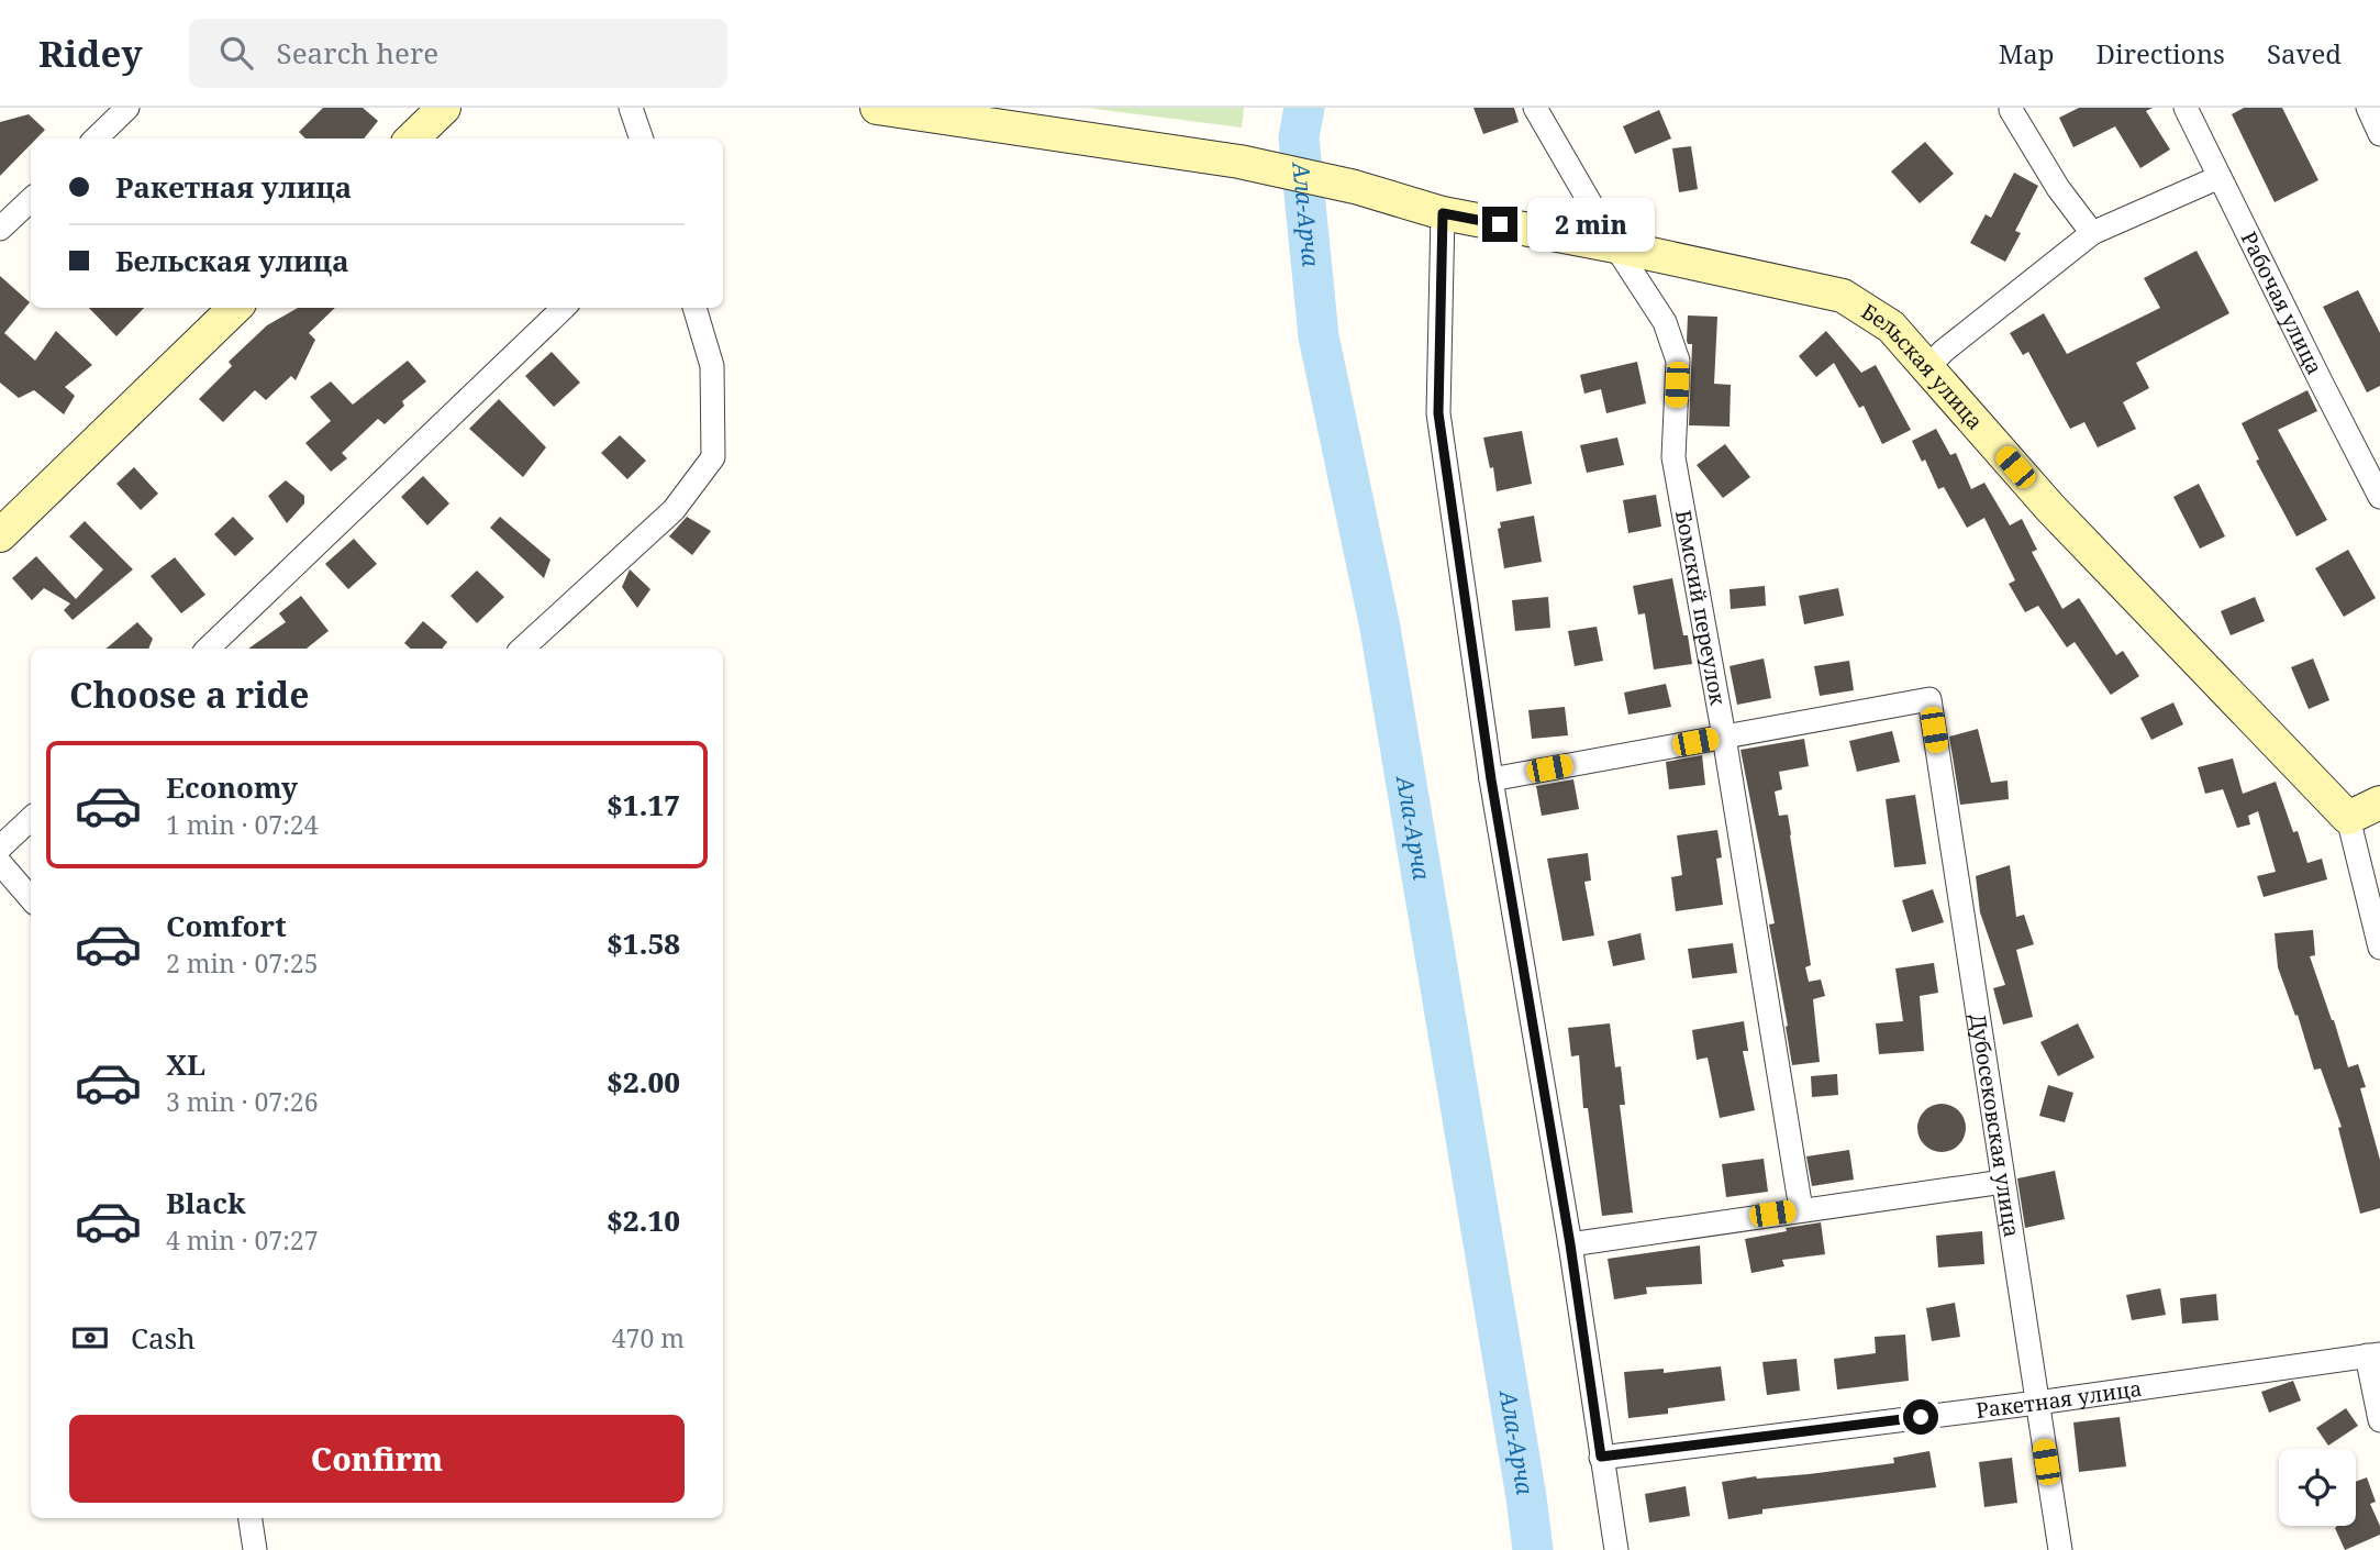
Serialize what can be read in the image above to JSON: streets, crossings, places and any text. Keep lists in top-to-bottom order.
{
  "streets": {
    "street": [
      "Рабочая улица",
      "Бельская улица",
      "Бомский переулок",
      "Дубосековская улица",
      "Ракетная улица"
    ]
  },
  "crossings": [
    ["Бельская улица", "Бомский переулок"],
    ["Бомский переулок", "Дубосековская улица"],
    ["Дубосековская улица", "Ракетная улица"]
  ],
  "water": ["Ала-Арча"],
  "page": {
    "header": "Ridey",
    "search": "Search here",
    "nav": ["Map", "Directions", "Saved"],
    "banner": ["Ракетная улица", "Бельская улица"],
    "bubble": "2 min",
    "heading": "Choose a ride",
    "list": [
      {
        "name": "Economy",
        "note": "1 min · 07:24",
        "value": "$1.17"
      },
      {
        "name": "Comfort",
        "note": "2 min · 07:25",
        "value": "$1.58"
      },
      {
        "name": "XL",
        "note": "3 min · 07:26",
        "value": "$2.00"
      },
      {
        "name": "Black",
        "note": "4 min · 07:27",
        "value": "$2.10"
      }
    ],
    "pay": ["Cash", "470 m"],
    "buttons": "Confirm"
  }
}
